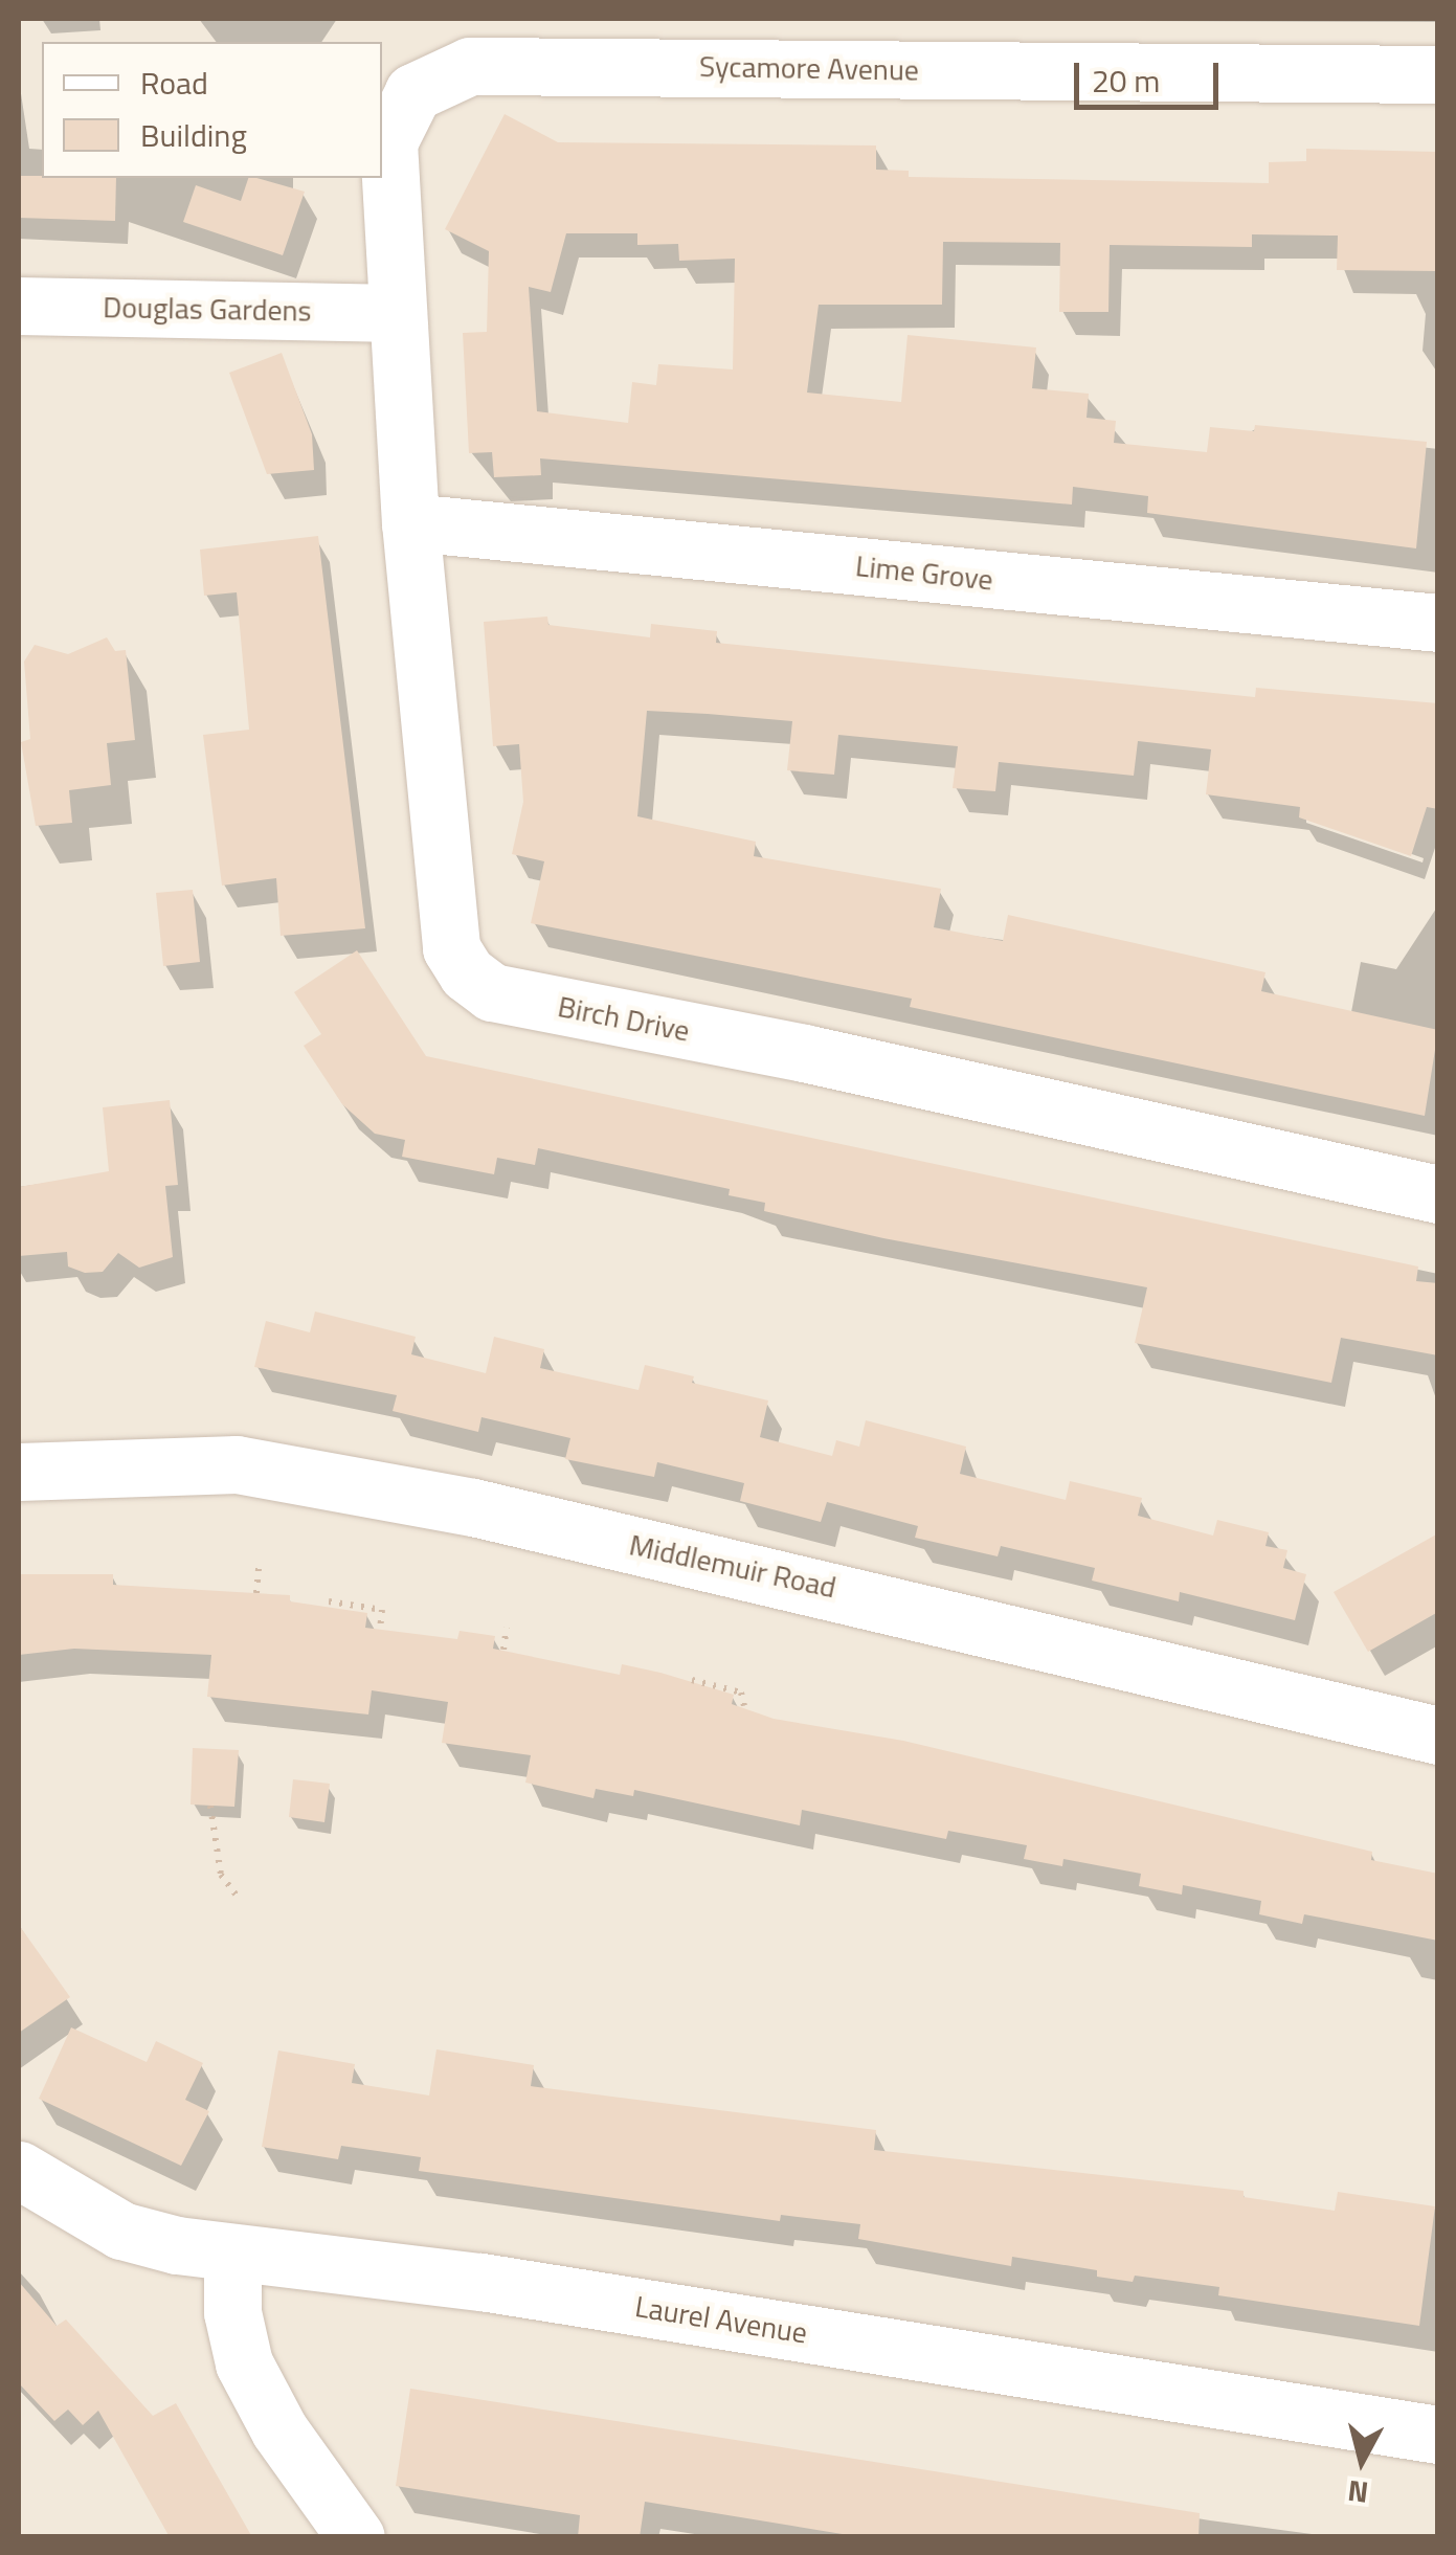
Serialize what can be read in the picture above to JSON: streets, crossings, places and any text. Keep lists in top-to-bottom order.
{
  "streets": {
    "street": [
      "Sycamore Avenue",
      "Douglas Gardens",
      "Lime Grove",
      "Birch Drive",
      "Middlemuir Road",
      "Laurel Avenue"
    ]
  },
  "crossings": [
    ["Sycamore Avenue", "Douglas Gardens"],
    ["Sycamore Avenue", "Birch Drive"],
    ["Douglas Gardens", "Birch Drive"],
    ["Lime Grove", "Birch Drive"]
  ],
  "legend": ["Road", "Building"],
  "scale_bar": "20 m",
  "north": "bottom"
}
